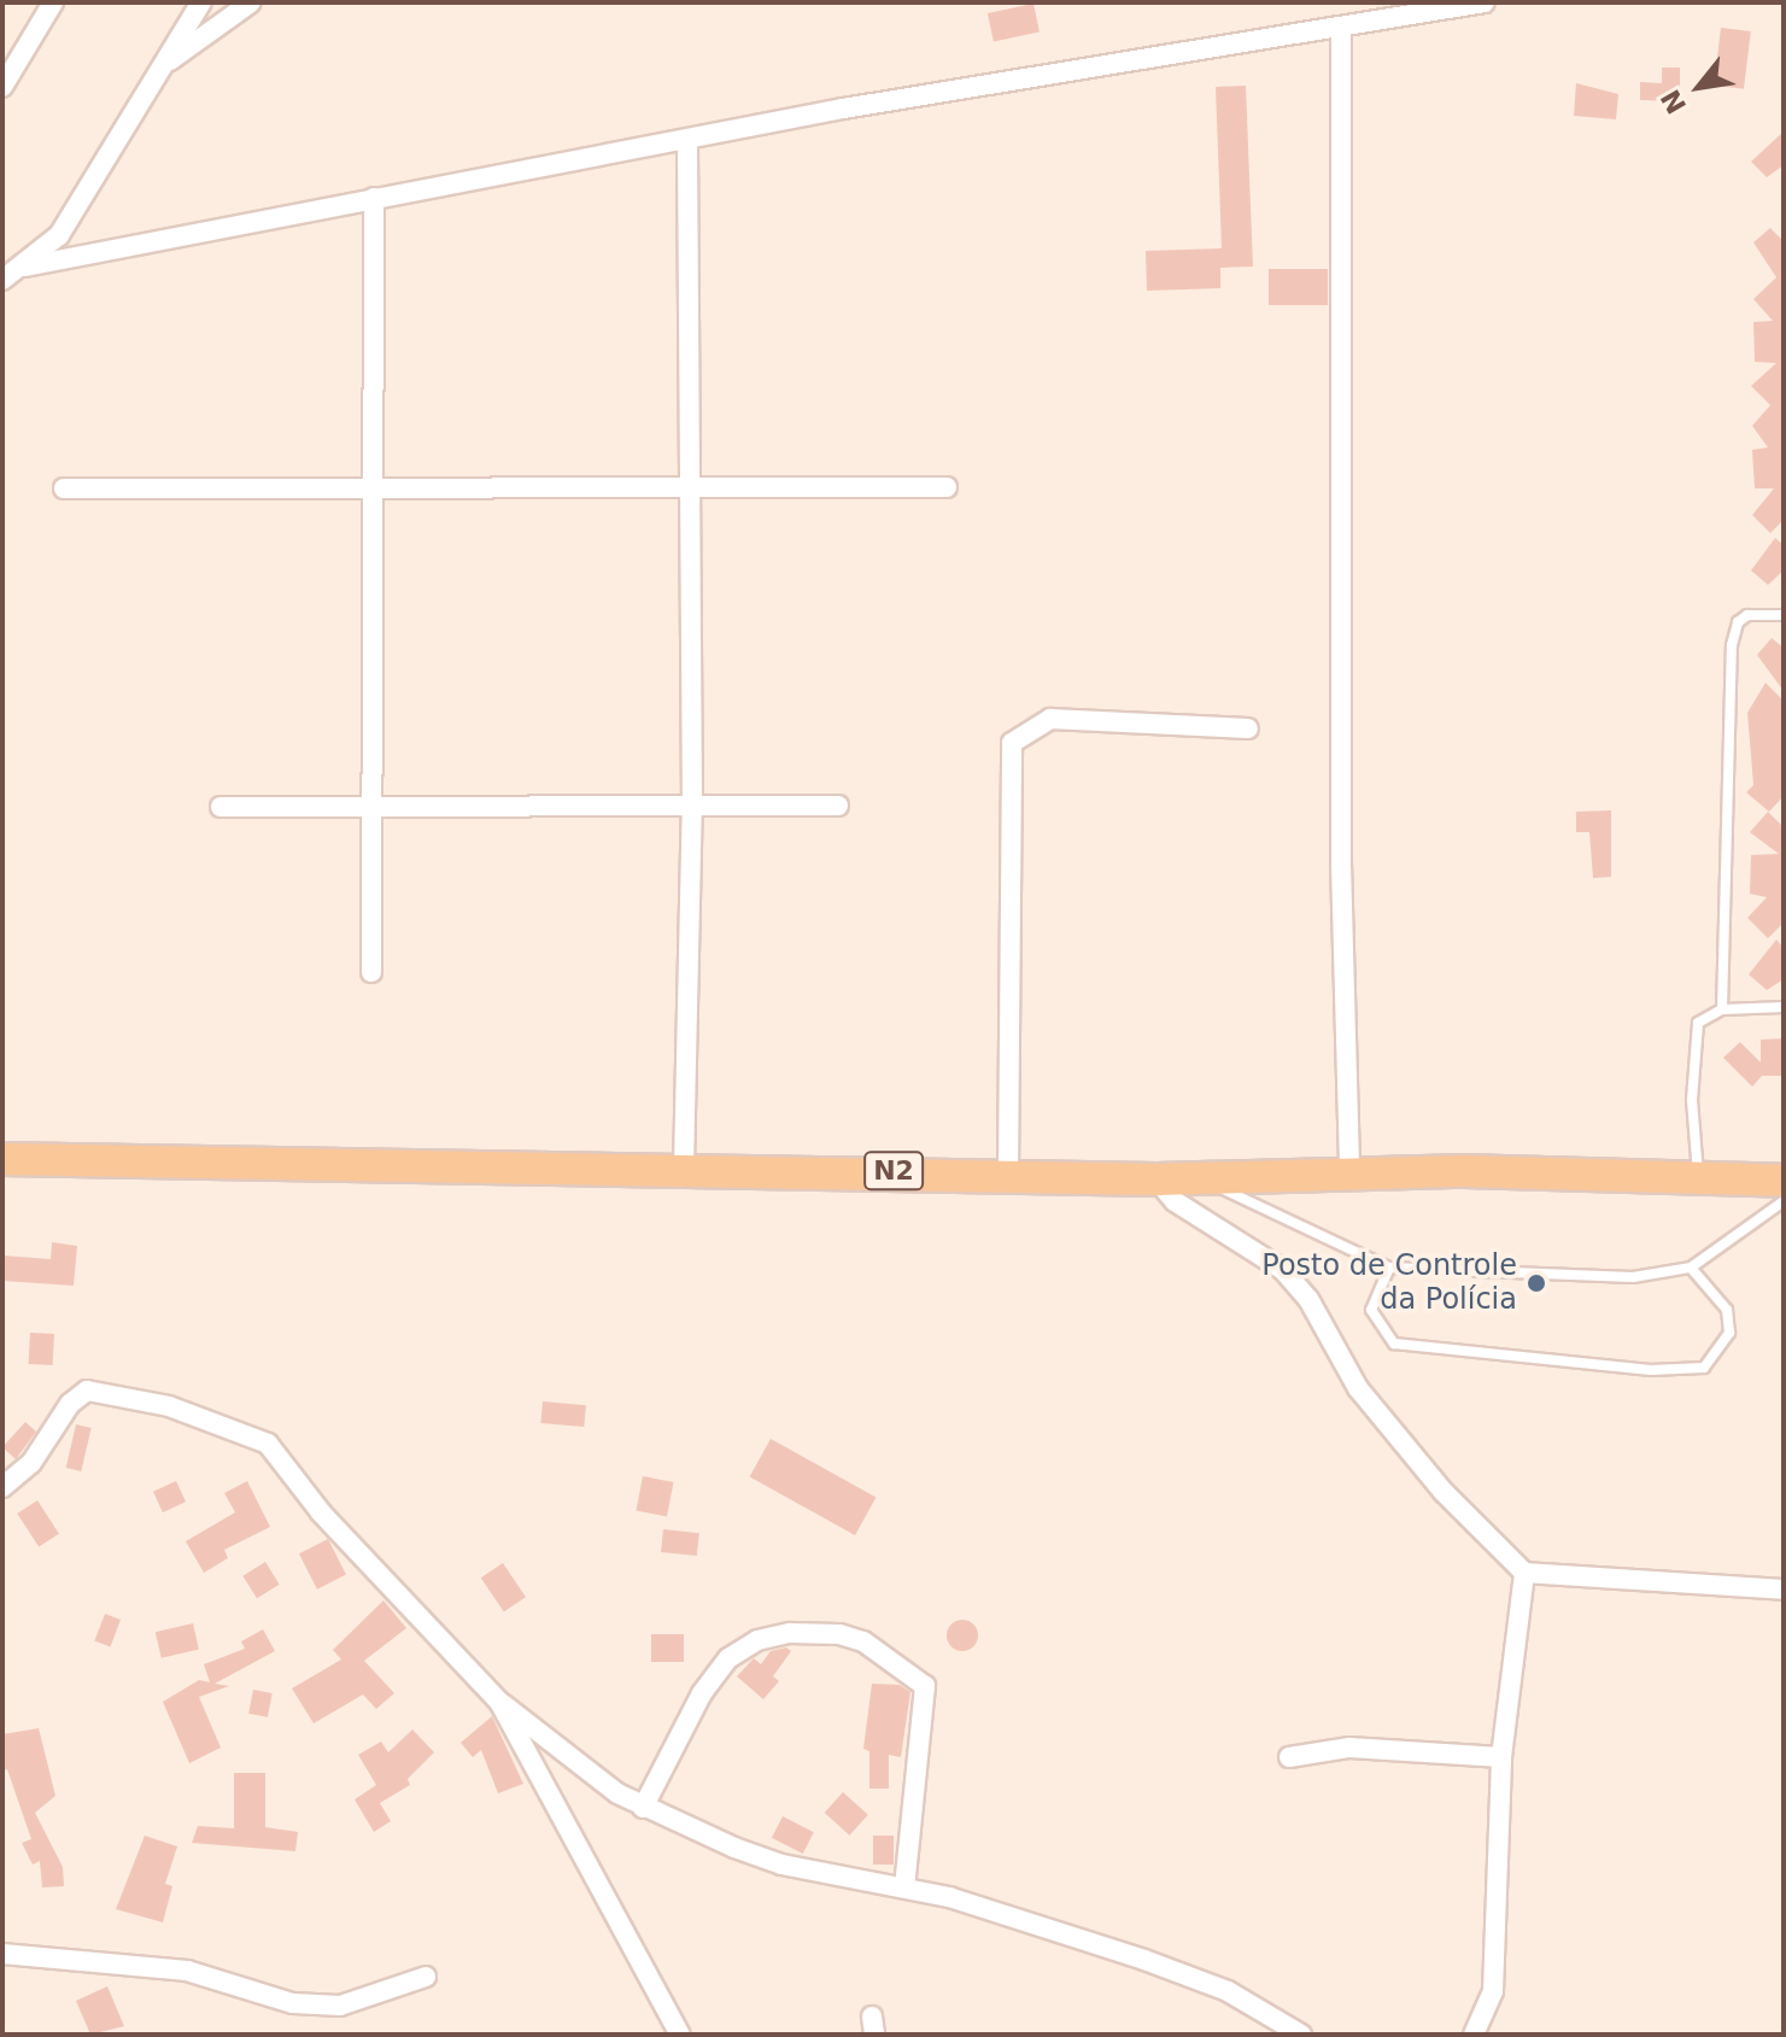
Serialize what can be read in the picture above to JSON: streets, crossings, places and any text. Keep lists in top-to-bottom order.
{
  "streets": {
    "main road": ["N2"]
  },
  "places": ["Posto de Controle da Polícia"],
  "north": "bottom left"
}
